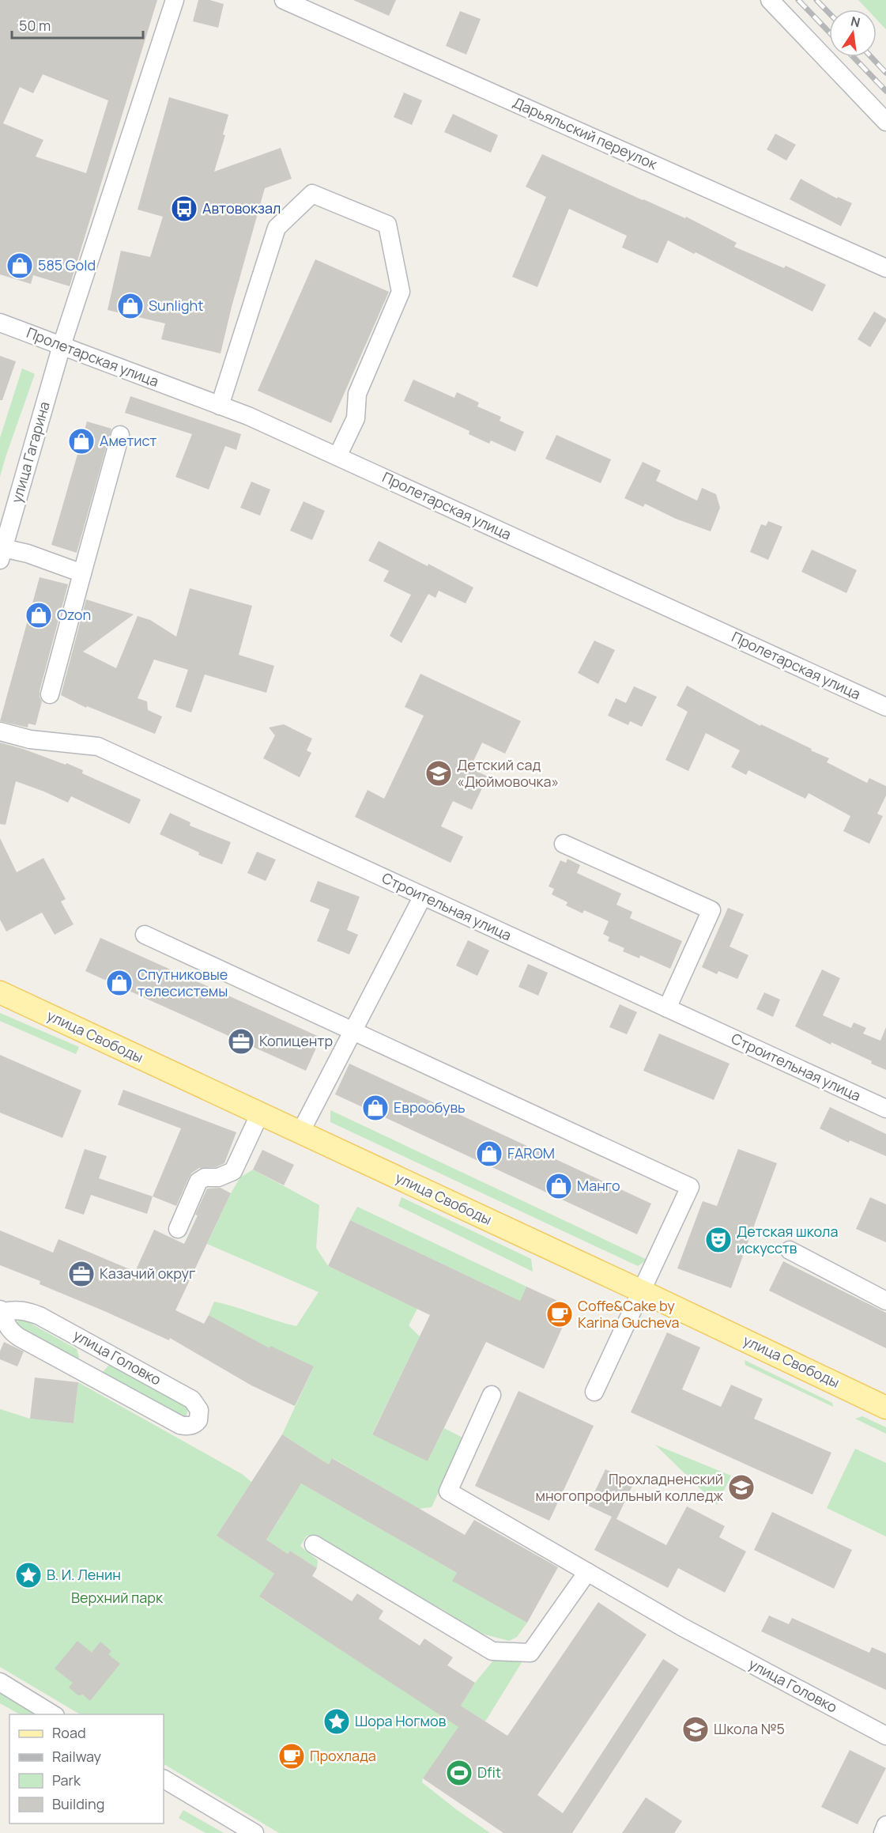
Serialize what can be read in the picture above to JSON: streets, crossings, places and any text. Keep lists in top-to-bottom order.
{
  "streets": {
    "main road": ["улица Свободы"],
    "street": [
      "Дарьяльский переулок",
      "Пролетарская улица",
      "улица Гагарина",
      "Строительная улица",
      "улица Головко"
    ]
  },
  "crossings": [
    ["Пролетарская улица", "улица Гагарина"]
  ],
  "parks": ["Верхний парк"],
  "places": {
    "bus stop": ["Автовокзал"],
    "shop": [
      "585 Gold",
      "Sunlight",
      "Аметист",
      "Ozon",
      "Спутниковые телесистемы",
      "Еврообувь",
      "FAROM",
      "Манго"
    ],
    "school or university": ["Детский сад «Дюймовочка»", "Прохладненский многопрофильный колледж", "Школа №5"],
    "office": ["Копицентр", "Казачий округ"],
    "theatre": ["Детская школа искусств"],
    "cafe": ["Coffe&Cake by Karina Gucheva", "Прохлада"],
    "place": ["В. И. Ленин", "Шора Ногмов"],
    "sports": ["Dfit"]
  },
  "legend": [
    "Road",
    "Railway",
    "Park",
    "Building"
  ],
  "scale_bar": "50 m",
  "north": "top"
}
